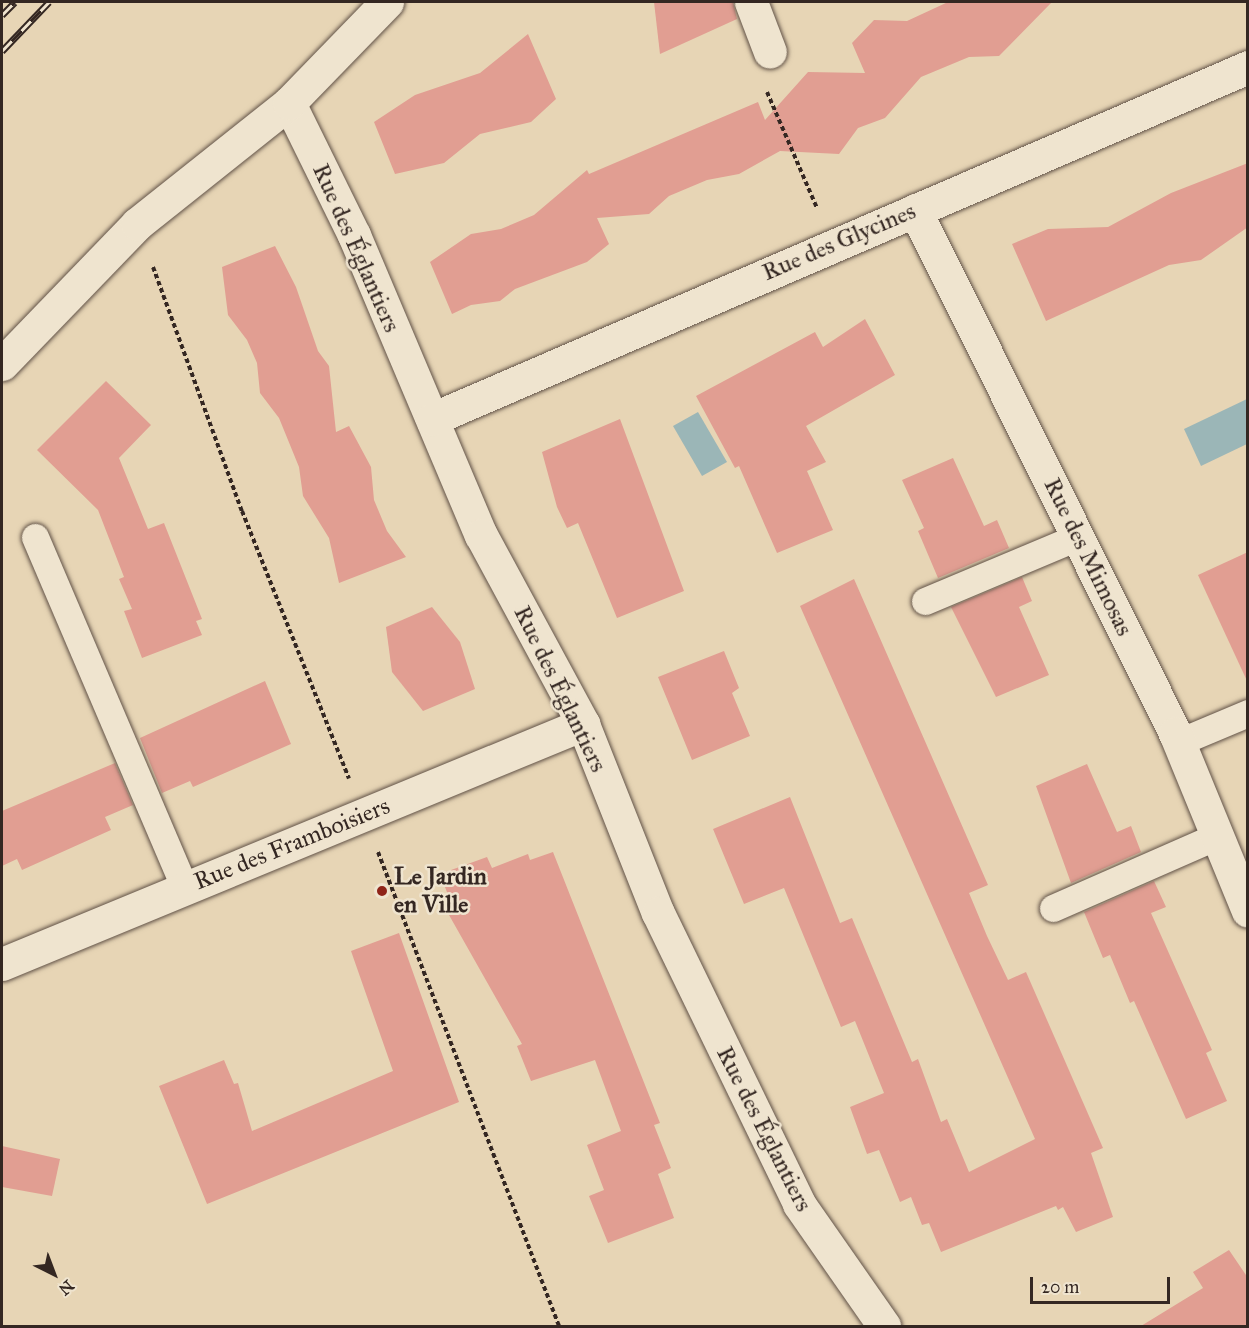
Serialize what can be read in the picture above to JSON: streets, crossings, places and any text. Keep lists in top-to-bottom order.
{
  "streets": {
    "street": [
      "Rue des Glycines",
      "Rue des Églantiers",
      "Rue des Mimosas",
      "Rue des Framboisiers"
    ]
  },
  "crossings": [
    ["Rue des Glycines", "Rue des Églantiers"],
    ["Rue des Glycines", "Rue des Mimosas"],
    ["Rue des Églantiers", "Rue des Framboisiers"]
  ],
  "places": ["Le Jardin en Ville"],
  "scale_bar": "20 m",
  "north": "bottom right"
}
